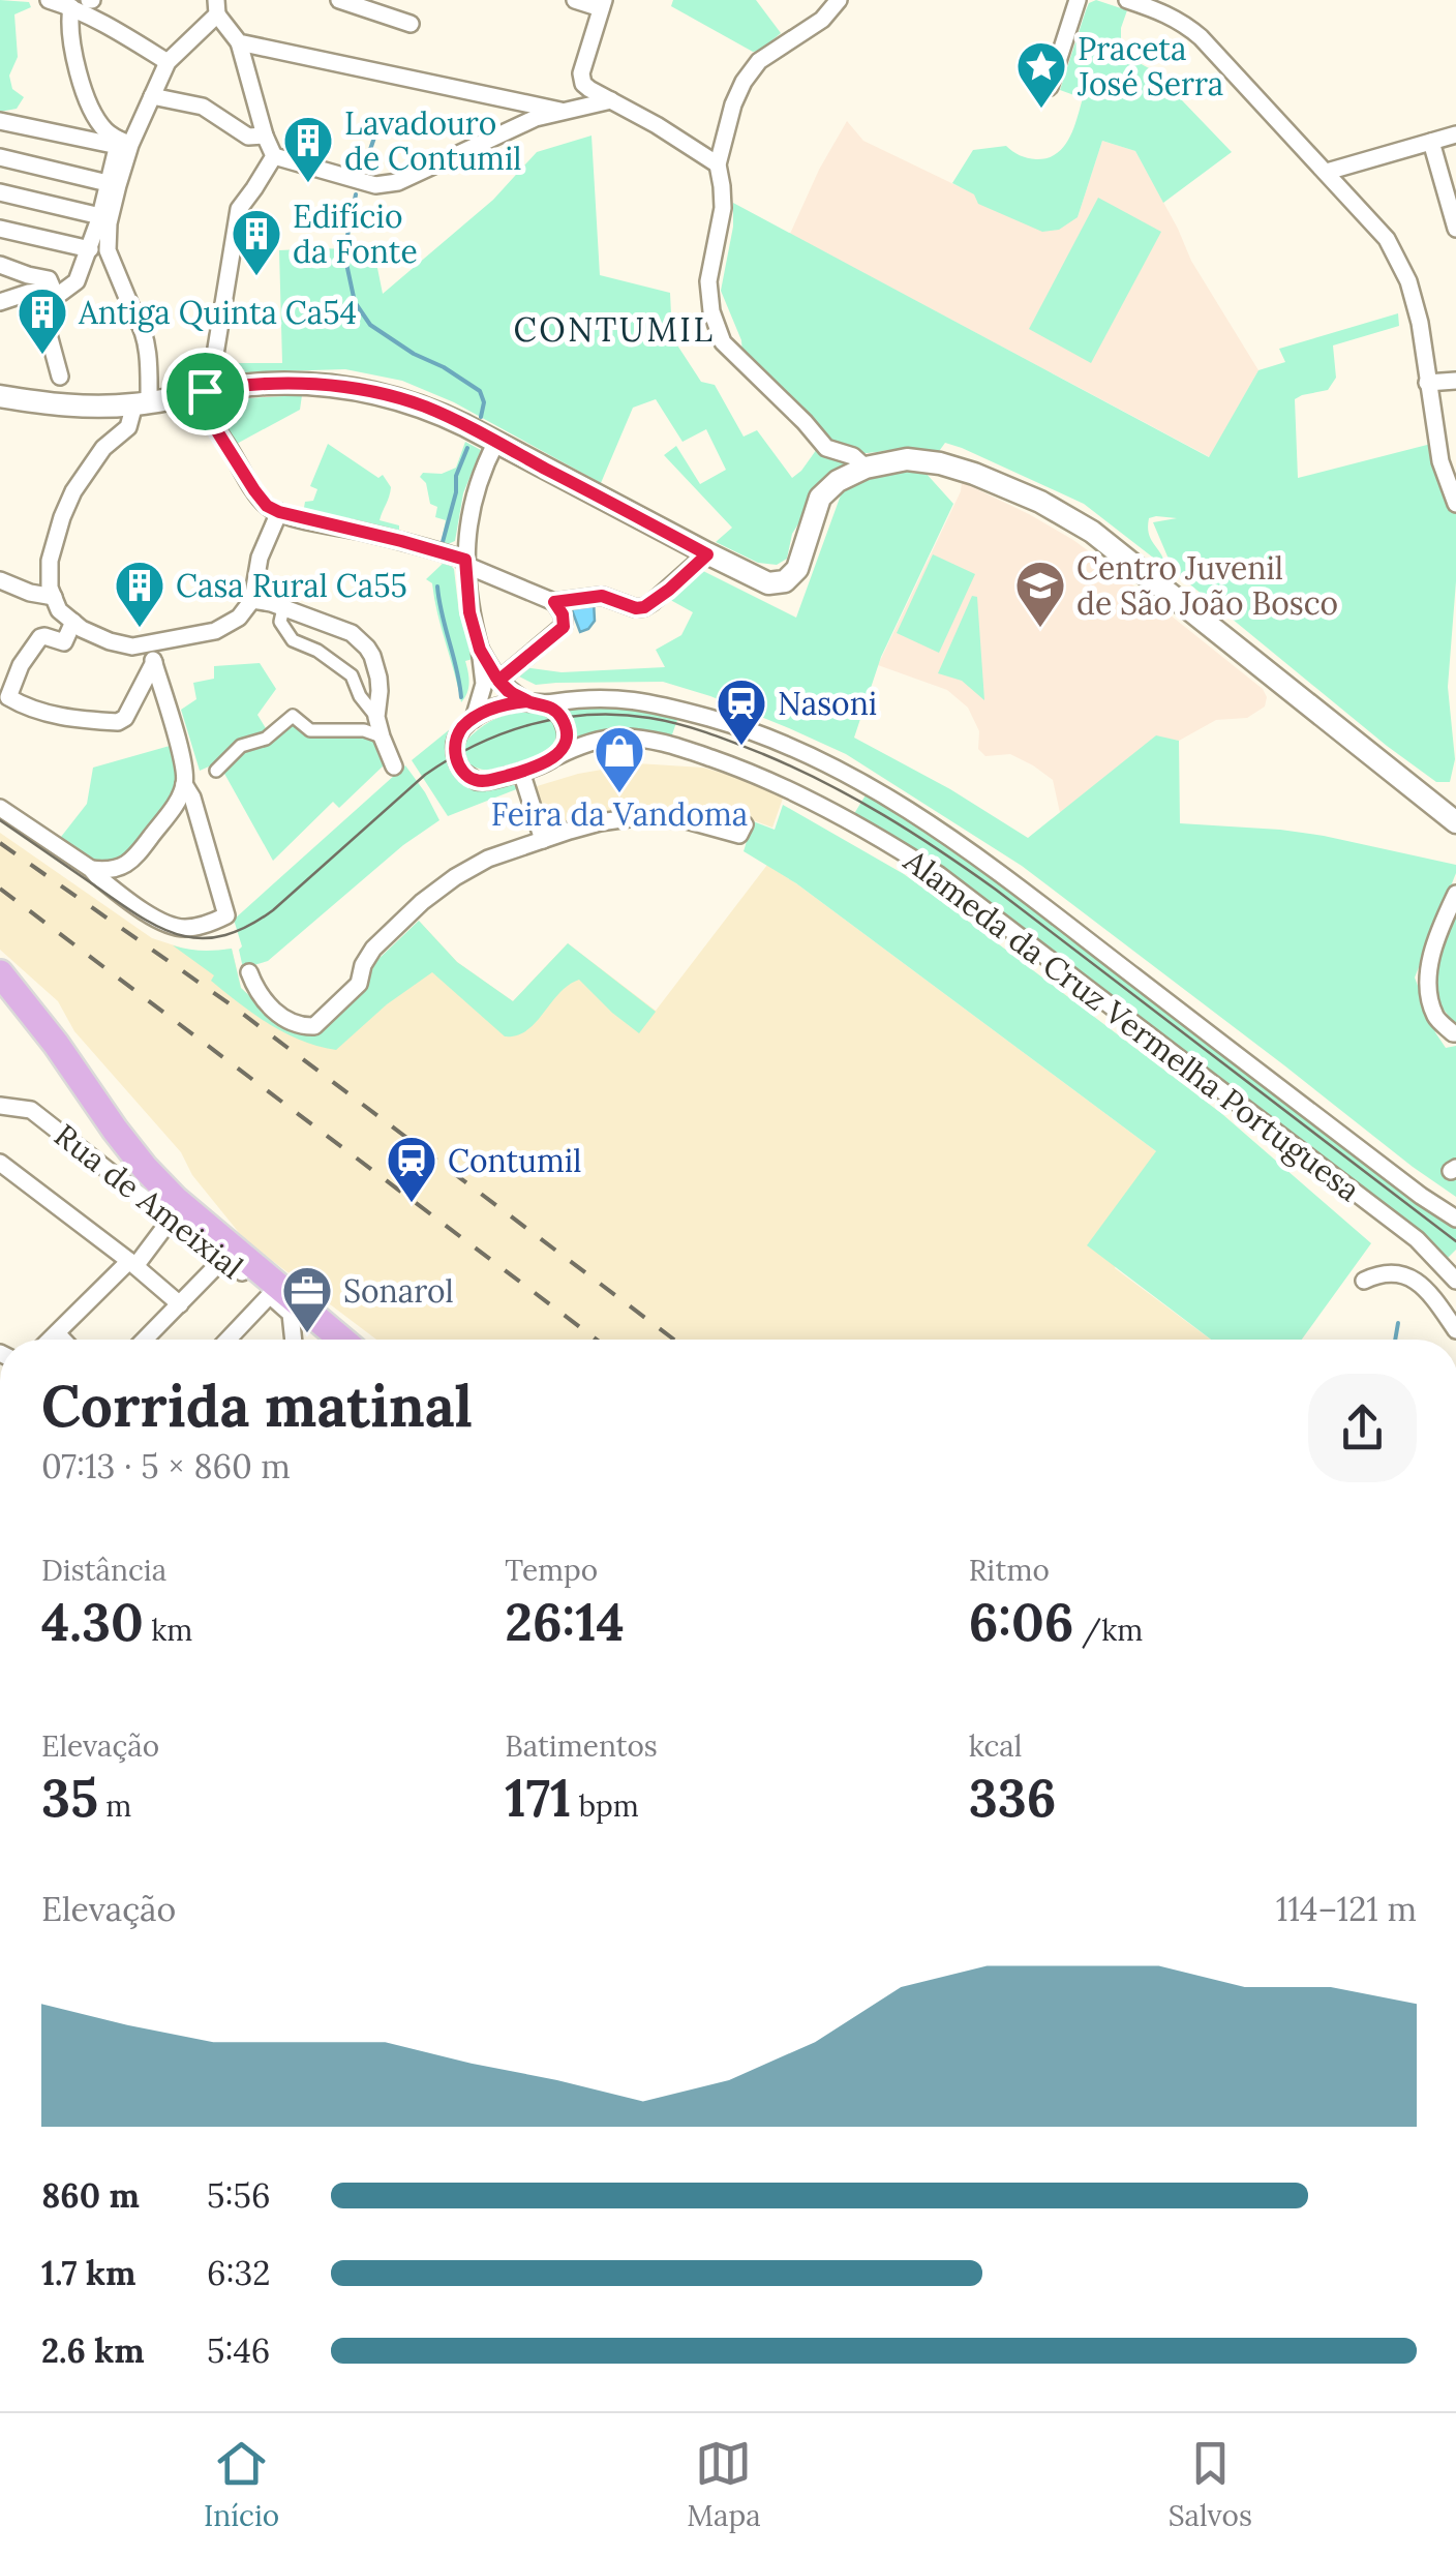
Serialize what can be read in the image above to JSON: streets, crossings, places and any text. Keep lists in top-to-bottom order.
{
  "streets": {
    "street": ["Alameda da Cruz Vermelha Portuguesa", "Rua de Ameixial"]
  },
  "districts": ["CONTUMIL"],
  "places": {
    "place": ["Praceta José Serra"],
    "building": [
      "Lavadouro de Contumil",
      "Edifício da Fonte",
      "Antiga Quinta Ca54",
      "Casa Rural Ca55"
    ],
    "school or university": ["Centro Juvenil de São João Bosco"],
    "station": ["Nasoni", "Contumil"],
    "shop": ["Feira da Vandoma"],
    "office": ["Sonarol"]
  },
  "page": {
    "heading": ["Corrida matinal", "07:13 · 5 × 860 m"],
    "stats": [
      ["Distância", "4.30 km"],
      ["Tempo", "26:14"],
      ["Ritmo", "6:06 /km"],
      ["Elevação", "35 m"],
      ["Batimentos", "171 bpm"],
      ["kcal", "336"]
    ],
    "chart": ["Elevação", "114–121 m"],
    "list": [
      {
        "name": "860 m",
        "note": "5:56"
      },
      {
        "name": "1.7 km",
        "note": "6:32"
      },
      {
        "name": "2.6 km",
        "note": "5:46"
      }
    ],
    "tabs": ["Início", "Mapa", "Salvos"]
  }
}
